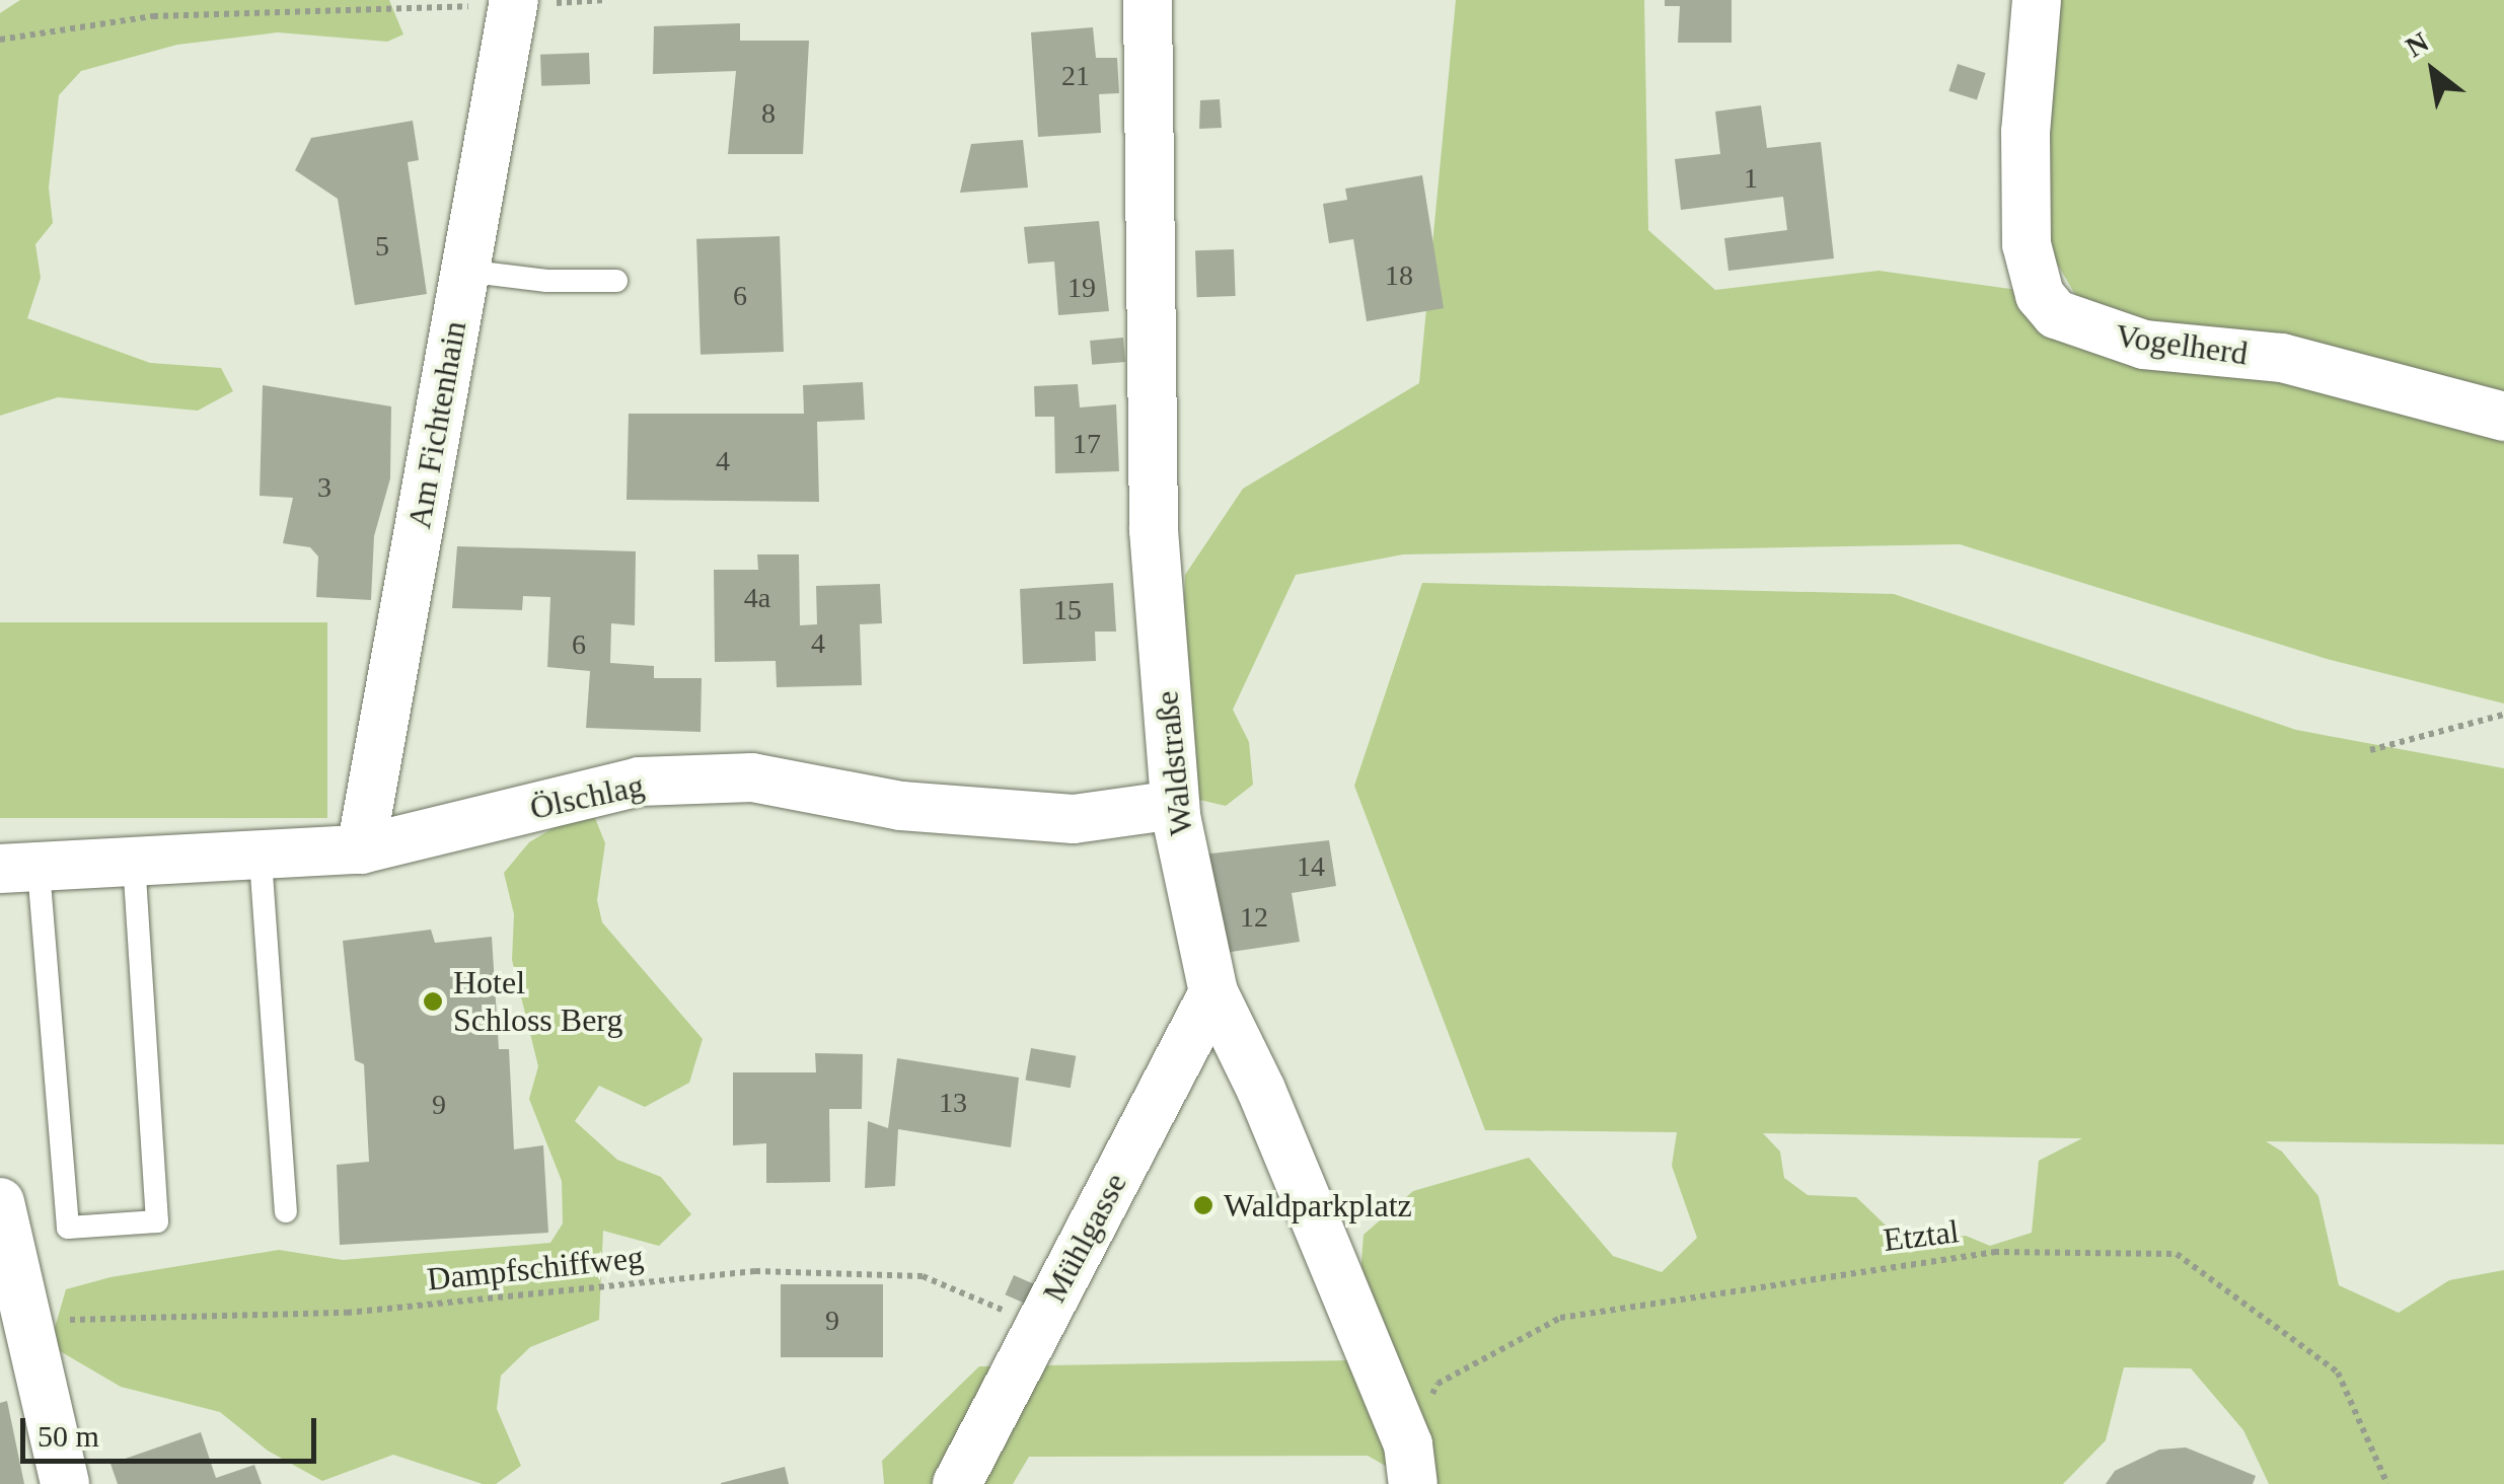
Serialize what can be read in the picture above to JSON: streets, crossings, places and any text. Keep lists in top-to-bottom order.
{
  "streets": {
    "street": [
      "Vogelherd",
      "Am Fichtenhain",
      "Waldstraße",
      "Ölschlag",
      "Mühlgasse"
    ],
    "path": ["Etztal", "Dampfschiffweg"]
  },
  "crossings": [
    ["Am Fichtenhain", "Ölschlag"],
    ["Waldstraße", "Ölschlag"],
    ["Waldstraße", "Etztal"],
    ["Waldstraße", "Mühlgasse"],
    ["Mühlgasse", "Dampfschiffweg"]
  ],
  "places": ["Hotel Schloss Berg", "Waldparkplatz"],
  "house_numbers": [
    "21",
    "8",
    "1",
    "5",
    "18",
    "19",
    "6",
    "17",
    "4",
    "3",
    "4a",
    "15",
    "4",
    "6",
    "14",
    "12",
    "13",
    "9",
    "9"
  ],
  "scale_bar": "50 m",
  "north": "top left"
}
